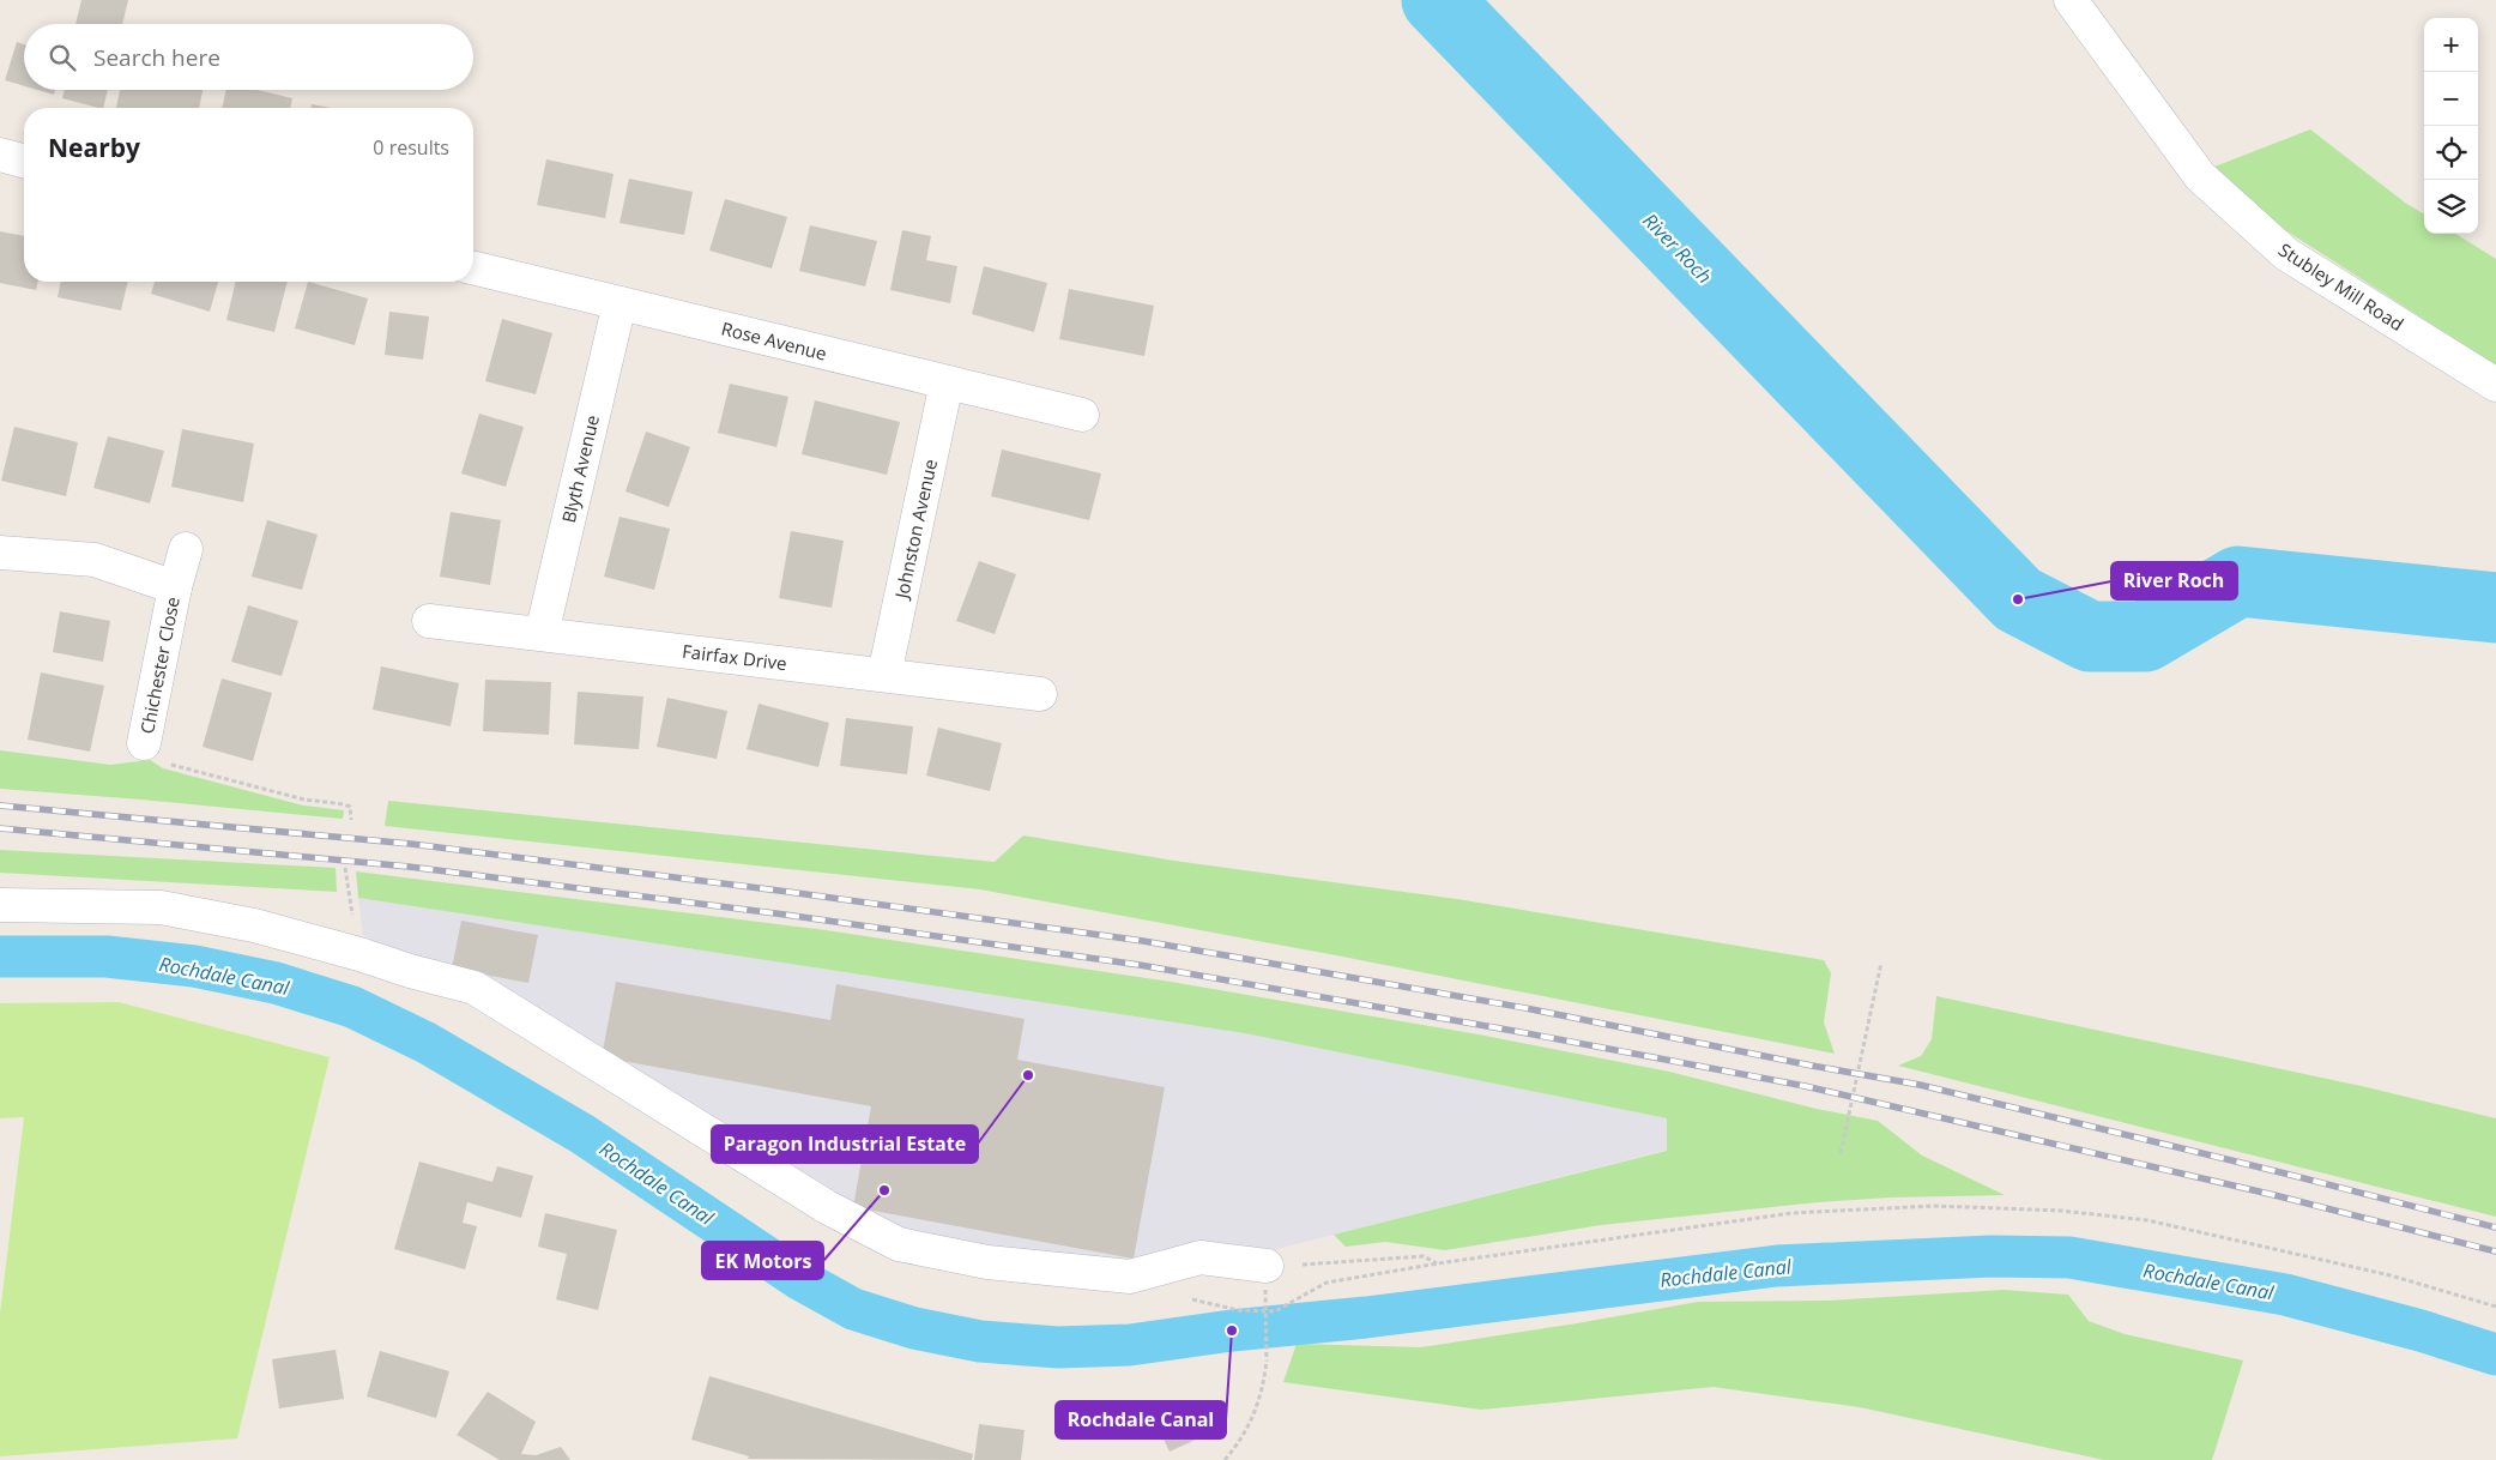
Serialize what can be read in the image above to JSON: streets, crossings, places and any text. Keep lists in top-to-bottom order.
{
  "streets": {
    "street": [
      "Stubley Mill Road",
      "Rose Avenue",
      "Blyth Avenue",
      "Johnston Avenue",
      "Fairfax Drive",
      "Chichester Close"
    ]
  },
  "crossings": [
    ["Rose Avenue", "Blyth Avenue"],
    ["Rose Avenue", "Johnston Avenue"],
    ["Blyth Avenue", "Fairfax Drive"],
    ["Johnston Avenue", "Fairfax Drive"]
  ],
  "water": ["River Roch", "Rochdale Canal"],
  "places": [
    "River Roch",
    "Paragon Industrial Estate",
    "EK Motors",
    "Rochdale Canal"
  ],
  "page": {
    "map_buttons": ["+", "−"],
    "search": "Search here",
    "heading": ["Nearby", "0 results"]
  }
}
